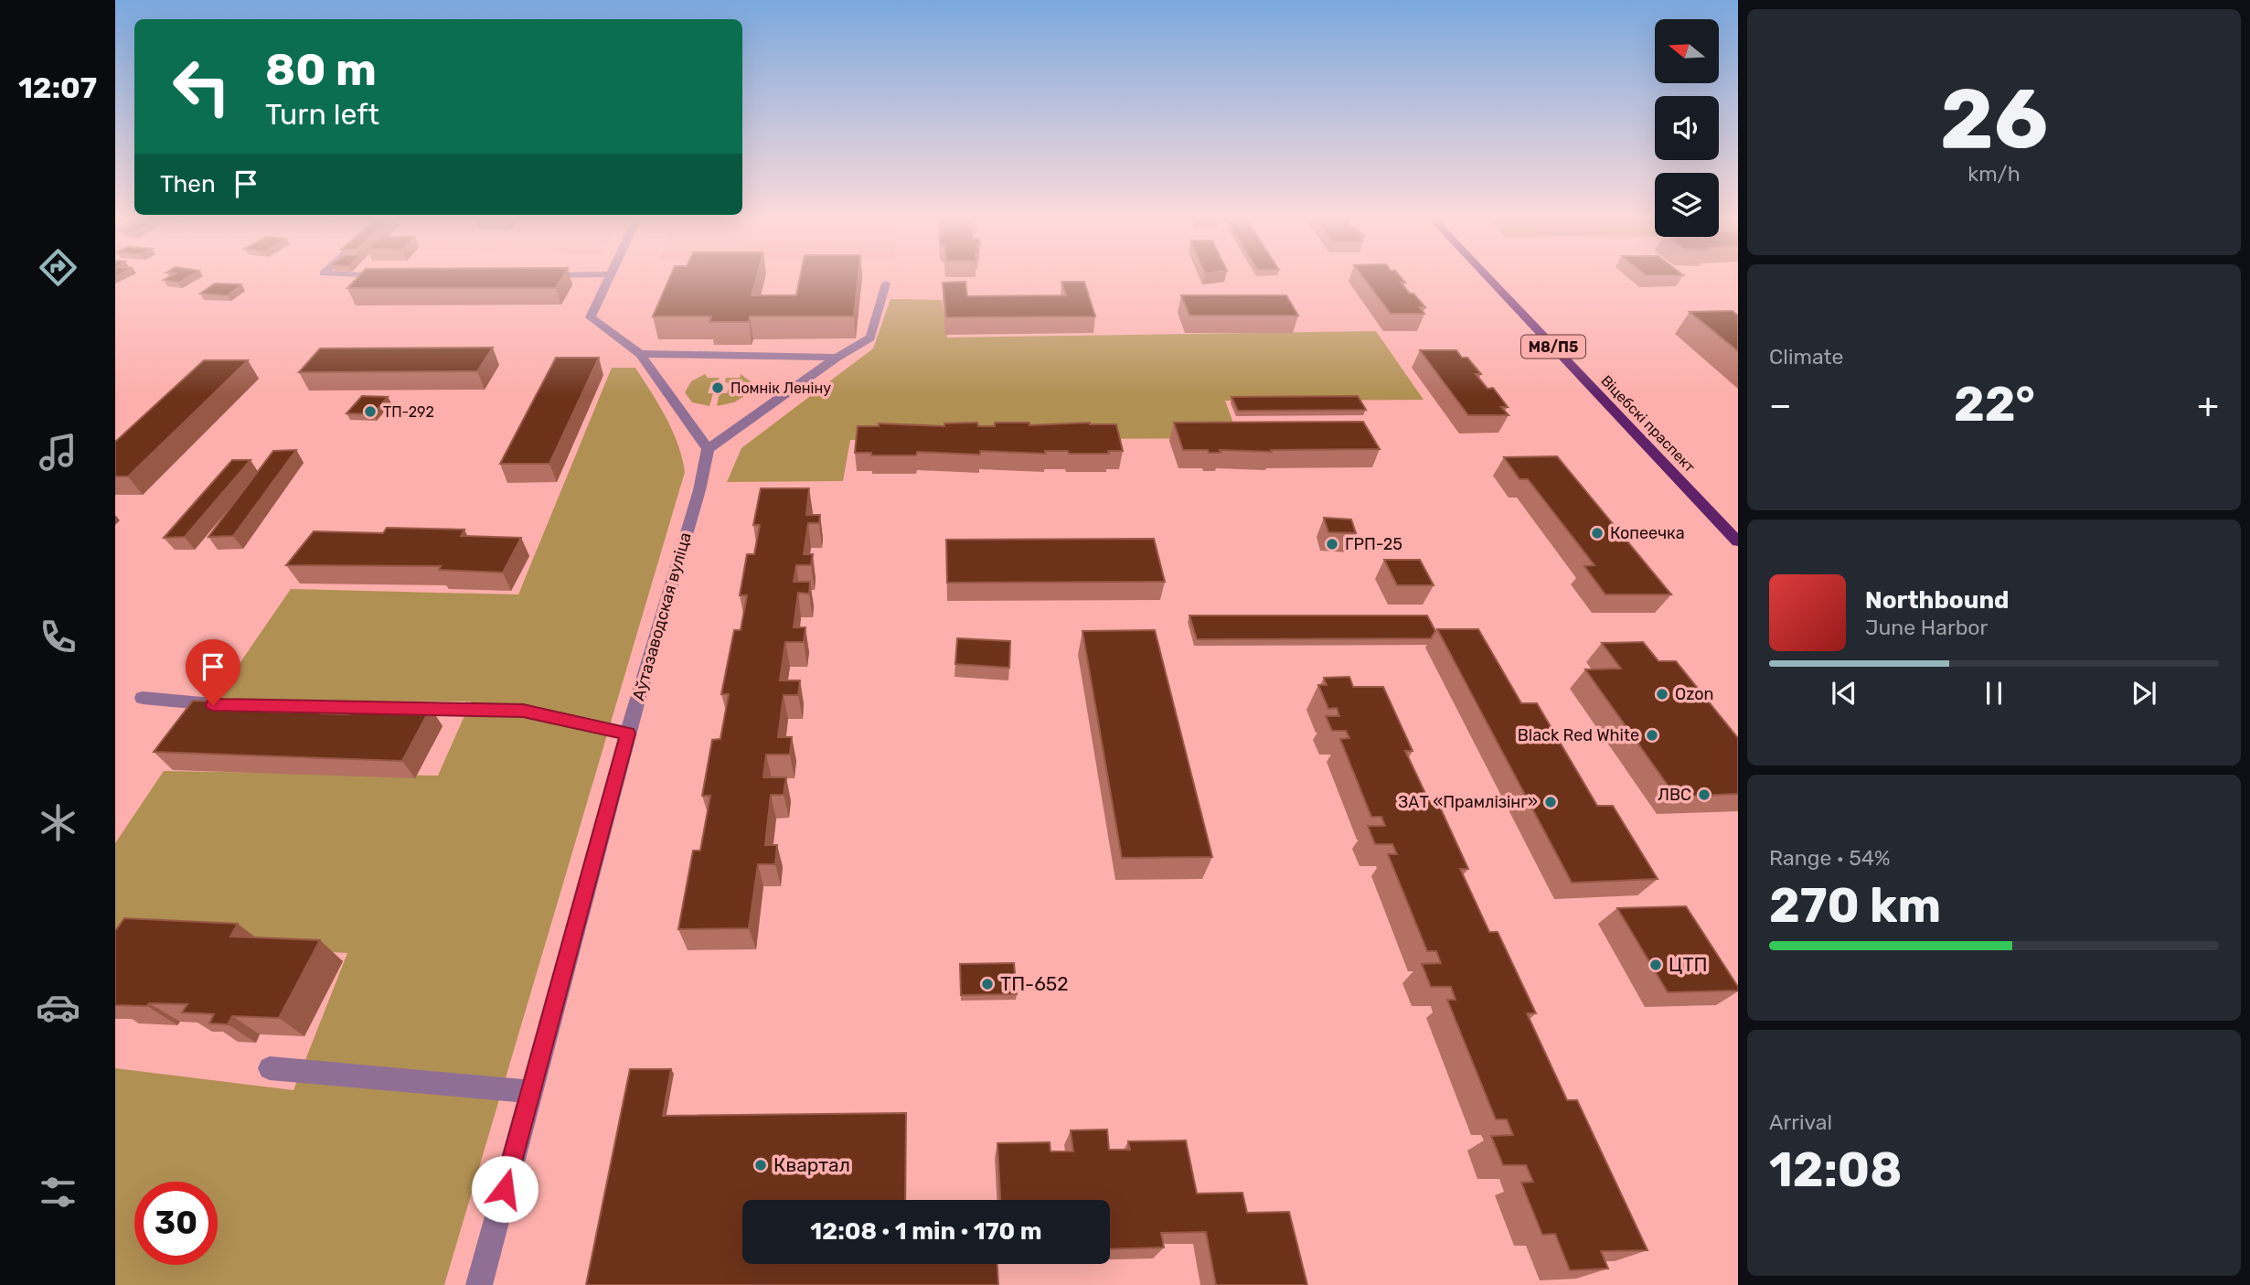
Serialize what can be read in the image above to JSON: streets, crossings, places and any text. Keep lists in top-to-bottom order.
{
  "streets": {
    "main road": ["М8/П5", "Віцебскі праспект"],
    "street": ["Аўтазаводская вуліца"]
  },
  "places": [
    "Помнік Леніну",
    "ТП-292",
    "Копеечка",
    "ГРП-25",
    "Ozon",
    "Black Red White",
    "ЛВС",
    "ЗАТ «Прамлізінг»",
    "ЦТП",
    "ТП-652",
    "Квартал"
  ],
  "north": "left",
  "page": {
    "tabs": "12:07",
    "tile": [
      ["26", "km/h"],
      "Climate",
      ["Range · 54%", "270 km"],
      ["Arrival", "12:08"]
    ],
    "turn": ["80 m", "Turn left"],
    "then": "Then",
    "heat": ["−", "22°", "+"],
    "song": ["Northbound", "June Harbor"],
    "limit": "30",
    "trip": "12:08 · 1 min · 170 m"
  }
}
